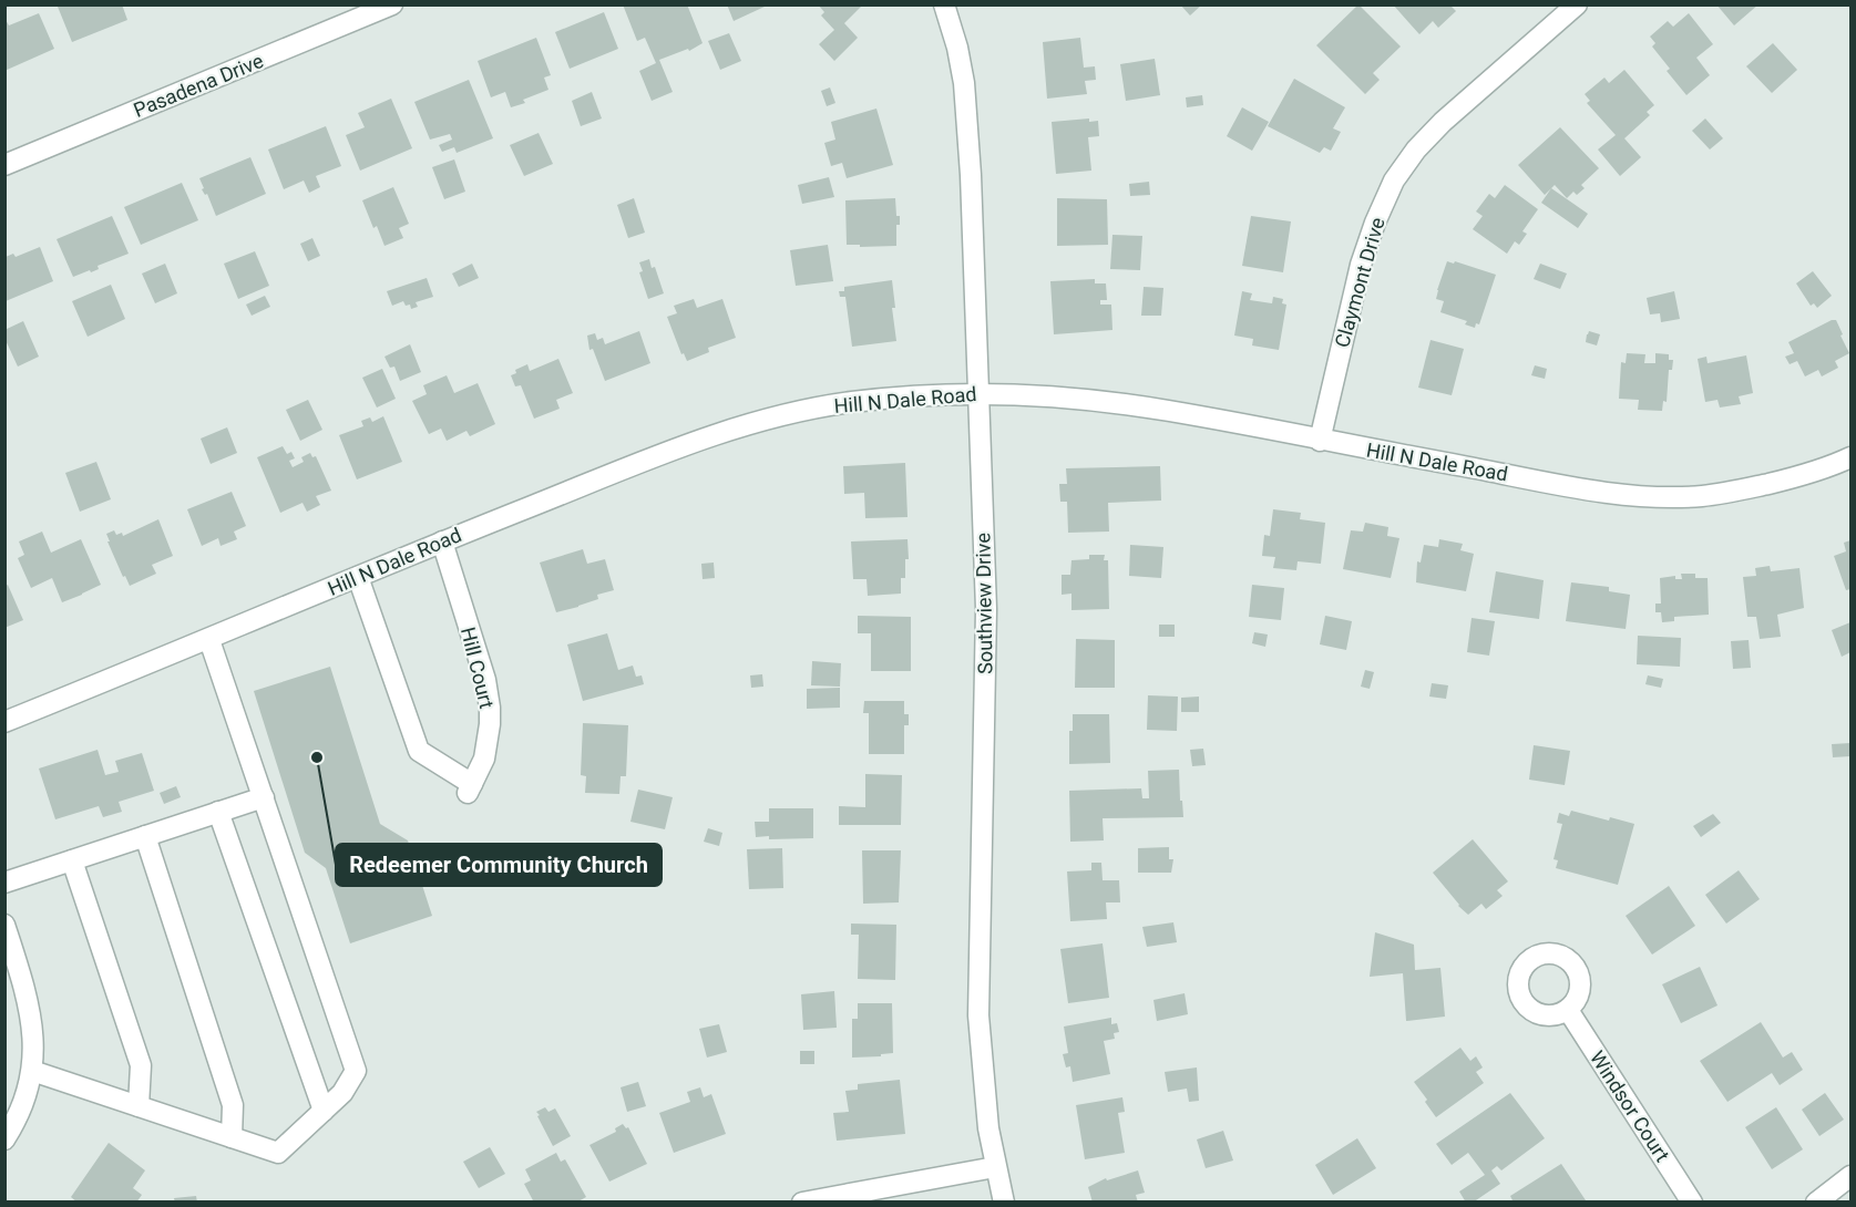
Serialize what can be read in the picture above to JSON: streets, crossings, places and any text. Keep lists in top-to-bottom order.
{
  "streets": {
    "street": [
      "Pasadena Drive",
      "Claymont Drive",
      "Hill N Dale Road",
      "Southview Drive",
      "Hill Court",
      "Windsor Court"
    ]
  },
  "crossings": [
    ["Claymont Drive", "Hill N Dale Road"],
    ["Hill N Dale Road", "Southview Drive"],
    ["Hill N Dale Road", "Hill Court"]
  ],
  "places": ["Redeemer Community Church"]
}
